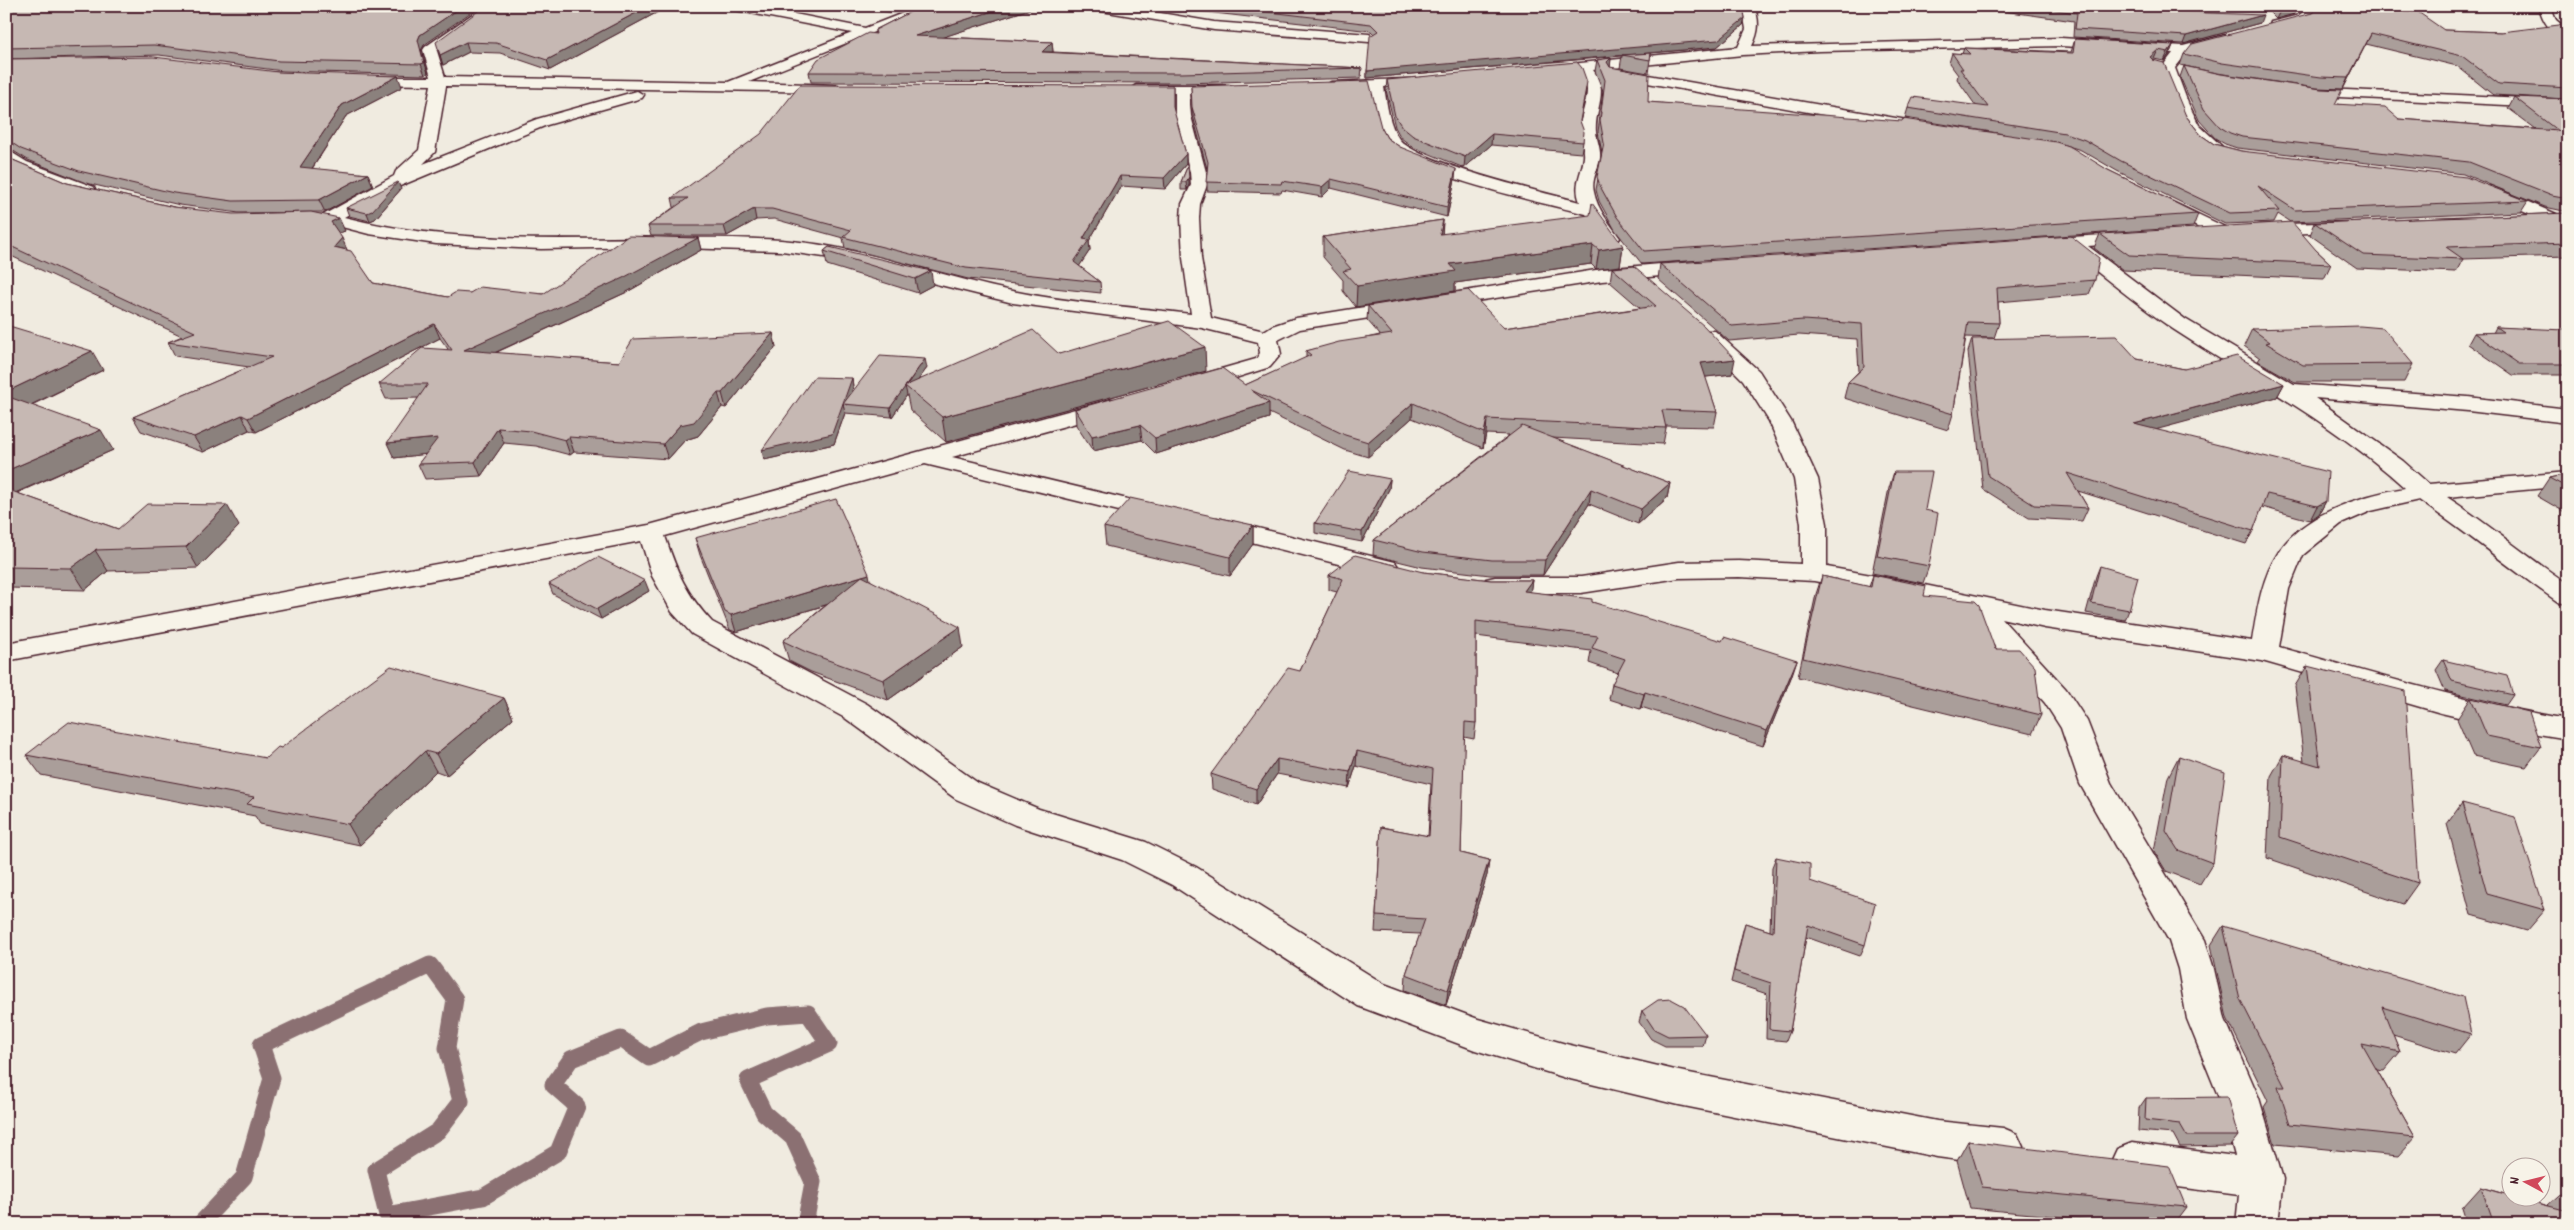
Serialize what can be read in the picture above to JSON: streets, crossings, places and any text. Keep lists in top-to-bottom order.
{
  "north": "left"
}
